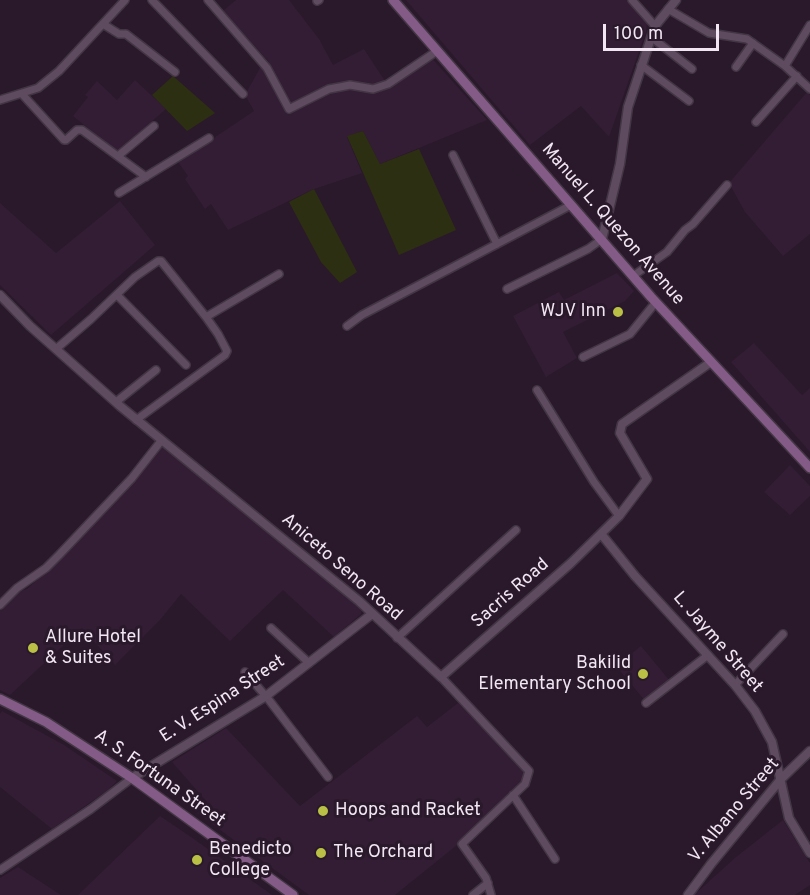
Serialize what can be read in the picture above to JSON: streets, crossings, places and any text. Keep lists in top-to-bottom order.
{
  "streets": {
    "main road": ["Manuel L. Quezon Avenue", "A. S. Fortuna Street"],
    "street": [
      "Aniceto Seno Road",
      "Sacris Road",
      "L. Jayme Street",
      "E. V. Espina Street",
      "V. Albano Street"
    ]
  },
  "crossings": [
    ["Manuel L. Quezon Avenue", "Sacris Road"],
    ["Aniceto Seno Road", "Sacris Road"],
    ["Aniceto Seno Road", "E. V. Espina Street"],
    ["Sacris Road", "L. Jayme Street"],
    ["L. Jayme Street", "V. Albano Street"],
    ["E. V. Espina Street", "A. S. Fortuna Street"]
  ],
  "places": [
    "WJV Inn",
    "Allure Hotel & Suites",
    "Bakilid Elementary School",
    "Hoops and Racket",
    "The Orchard",
    "Benedicto College"
  ],
  "scale_bar": "100 m"
}
